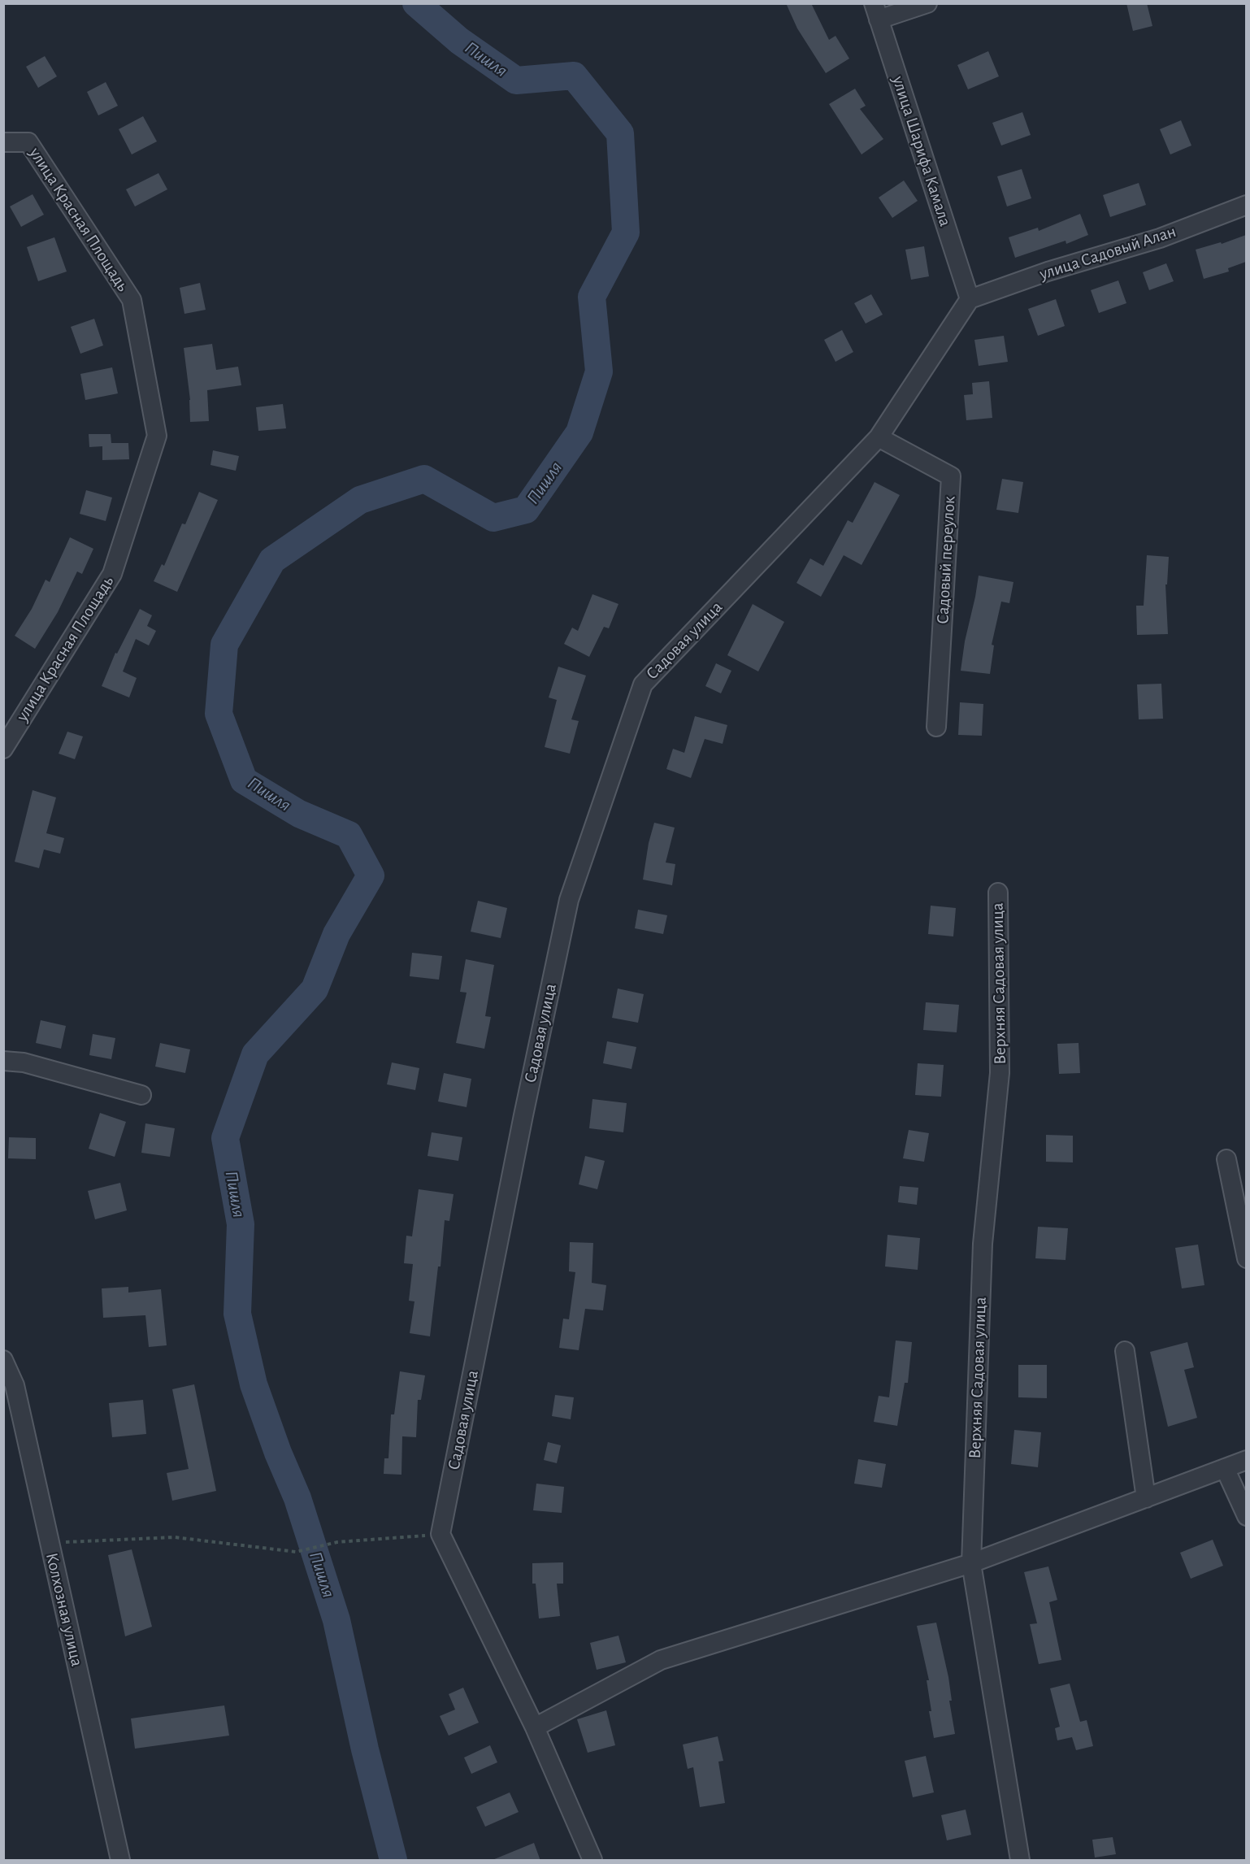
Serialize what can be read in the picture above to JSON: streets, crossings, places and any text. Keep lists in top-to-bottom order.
{
  "streets": {
    "street": [
      "улица Шарифа Камала",
      "улица Красная Площадь",
      "улица Садовый Алан",
      "Садовый переулок",
      "Садовая улица",
      "Верхняя Садовая улица",
      "Колхозная улица"
    ]
  },
  "crossings": [
    ["улица Шарифа Камала", "улица Садовый Алан"],
    ["улица Шарифа Камала", "Садовая улица"],
    ["улица Садовый Алан", "Садовая улица"],
    ["Садовый переулок", "Садовая улица"]
  ],
  "water": ["Пишля"]
}
